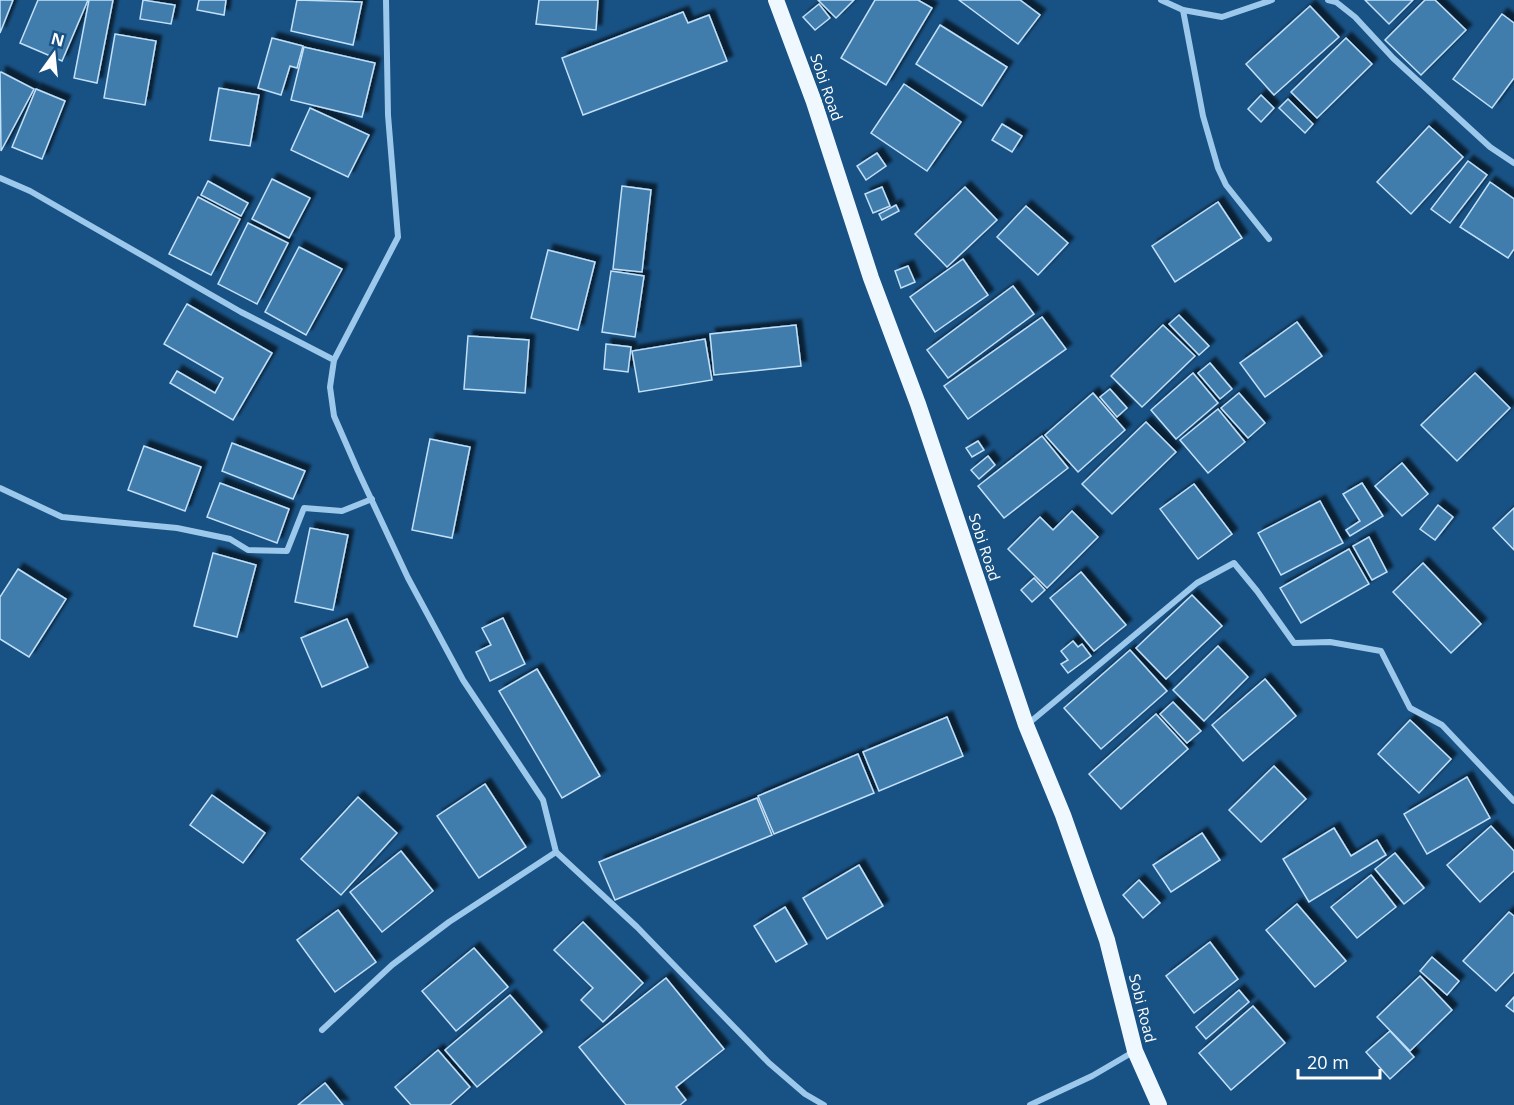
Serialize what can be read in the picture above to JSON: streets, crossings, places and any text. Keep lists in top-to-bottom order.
{
  "streets": {
    "highway": ["Sobi Road"]
  },
  "scale_bar": "20 m",
  "north": "top"
}
